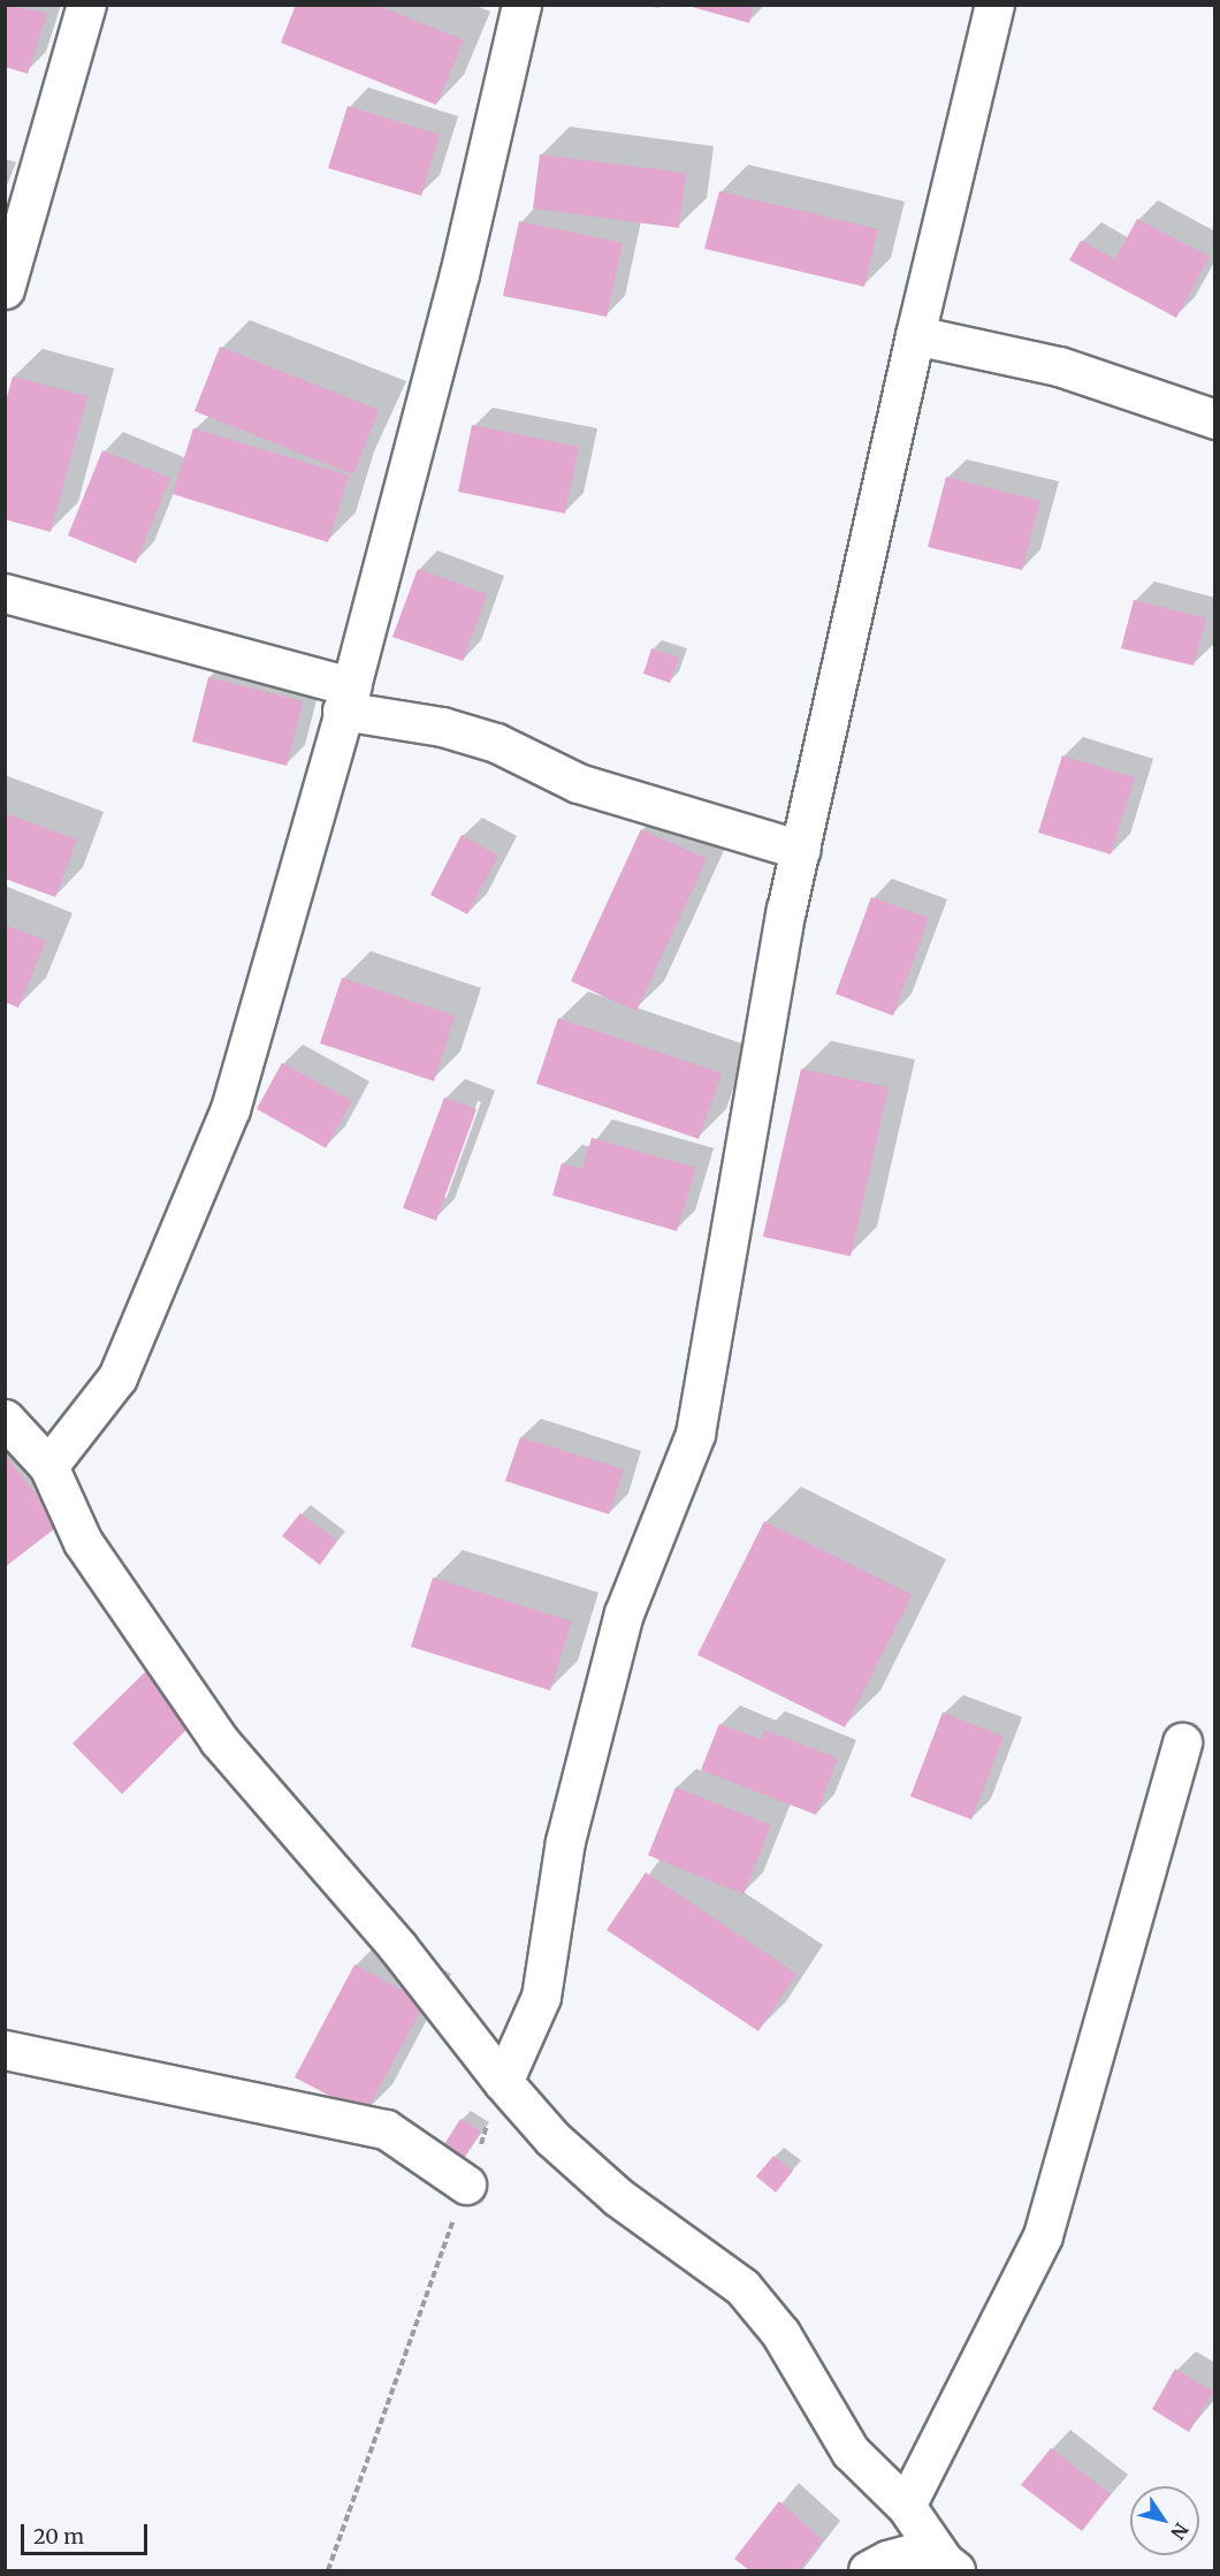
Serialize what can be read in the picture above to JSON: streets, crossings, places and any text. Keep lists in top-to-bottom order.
{
  "scale_bar": "20 m",
  "north": "bottom right"
}
